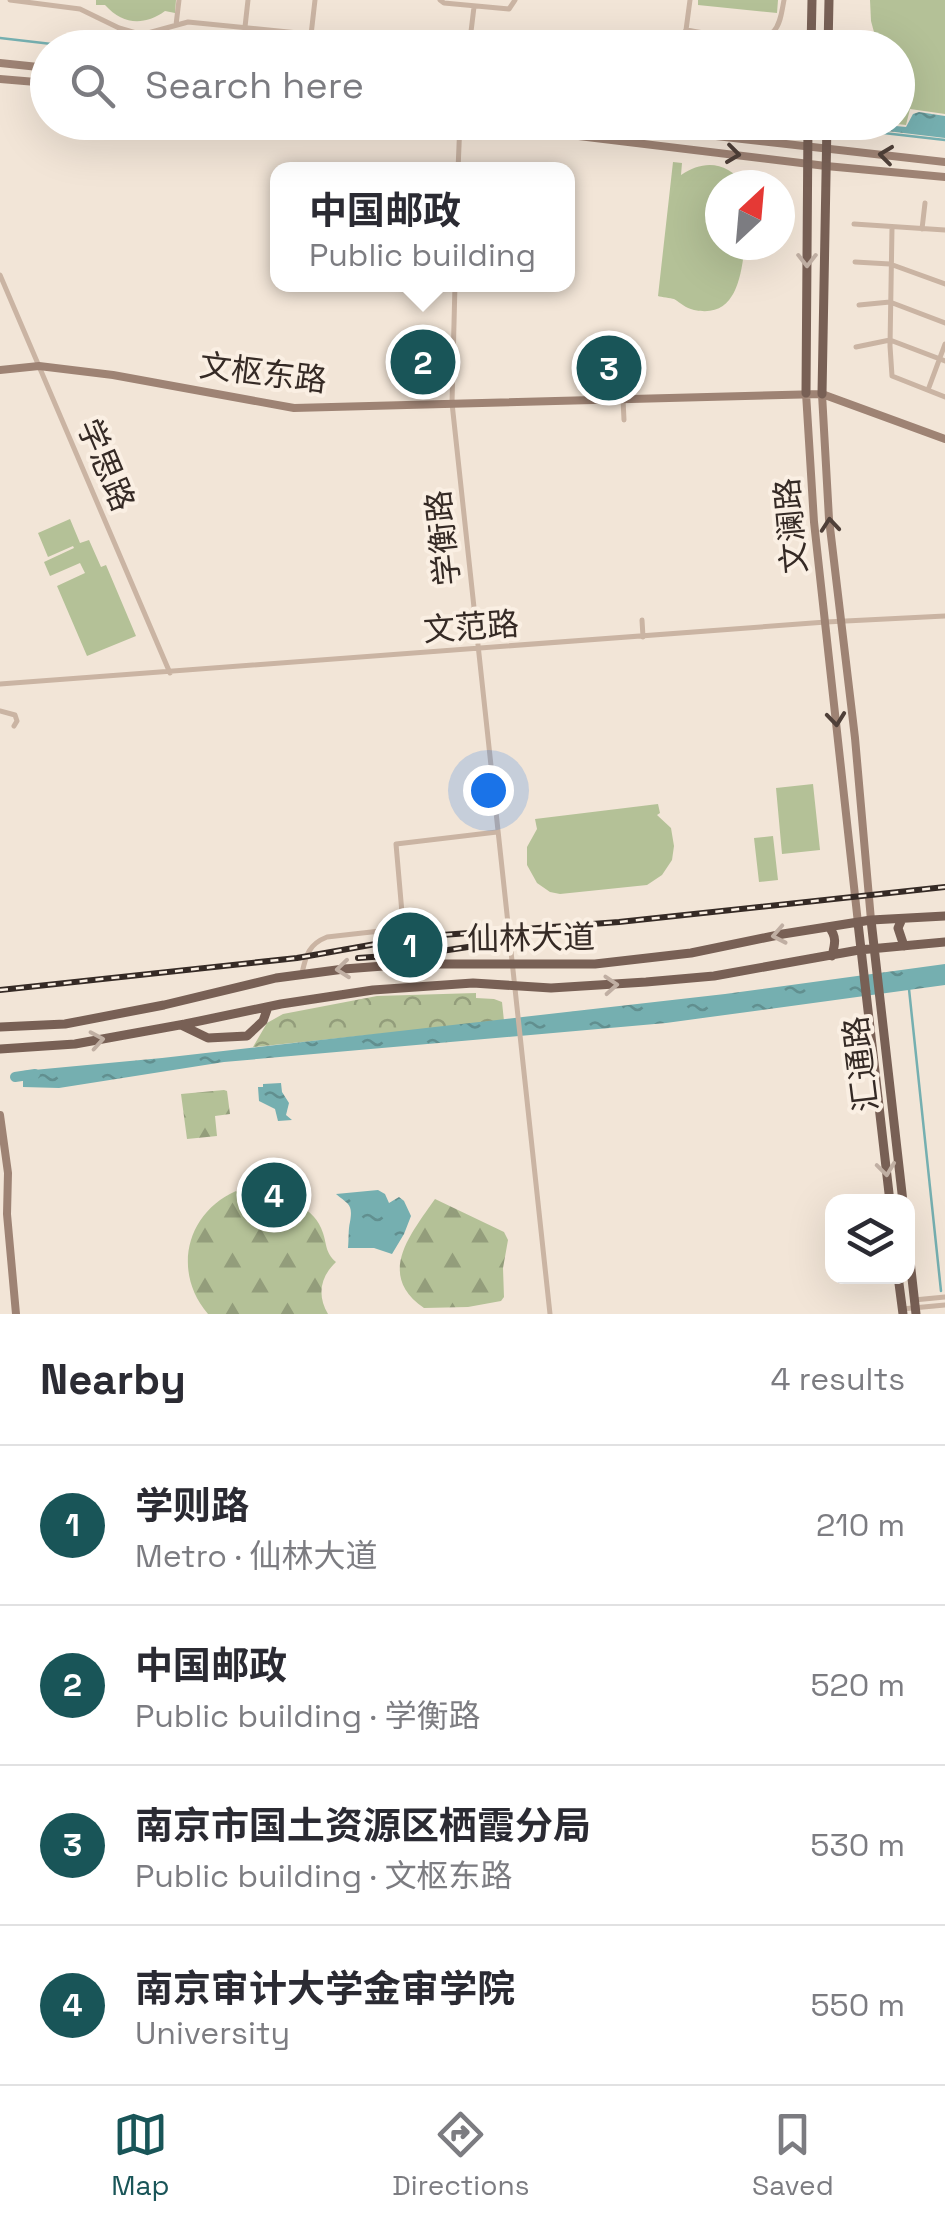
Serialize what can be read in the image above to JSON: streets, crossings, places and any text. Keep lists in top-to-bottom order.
{
  "streets": {
    "main road": [
      "文枢东路",
      "文澜路",
      "仙林大道",
      "汇通路"
    ],
    "street": ["学思路", "学衡路", "文范路"]
  },
  "crossings": [
    ["文枢东路", "学思路"],
    ["文枢东路", "文澜路"],
    ["文枢东路", "学衡路"],
    ["学思路", "文范路"],
    ["文澜路", "文范路"],
    ["文澜路", "仙林大道"],
    ["文澜路", "汇通路"],
    ["学衡路", "文范路"],
    ["学衡路", "仙林大道"],
    ["仙林大道", "汇通路"]
  ],
  "north": "top right",
  "page": {
    "search": "Search here",
    "popup": ["中国邮政", "Public building"],
    "pins": [
      "2",
      "3",
      "1",
      "4"
    ],
    "heading": ["Nearby", "4 results"],
    "list": [
      {
        "mark": "1",
        "name": "学则路",
        "note": "Metro · 仙林大道",
        "value": "210 m"
      },
      {
        "mark": "2",
        "name": "中国邮政",
        "note": "Public building · 学衡路",
        "value": "520 m"
      },
      {
        "mark": "3",
        "name": "南京市国土资源区栖霞分局",
        "note": "Public building · 文枢东路",
        "value": "530 m"
      },
      {
        "mark": "4",
        "name": "南京审计大学金审学院",
        "note": "University",
        "value": "550 m"
      }
    ],
    "nav": ["Map", "Directions", "Saved"]
  }
}
